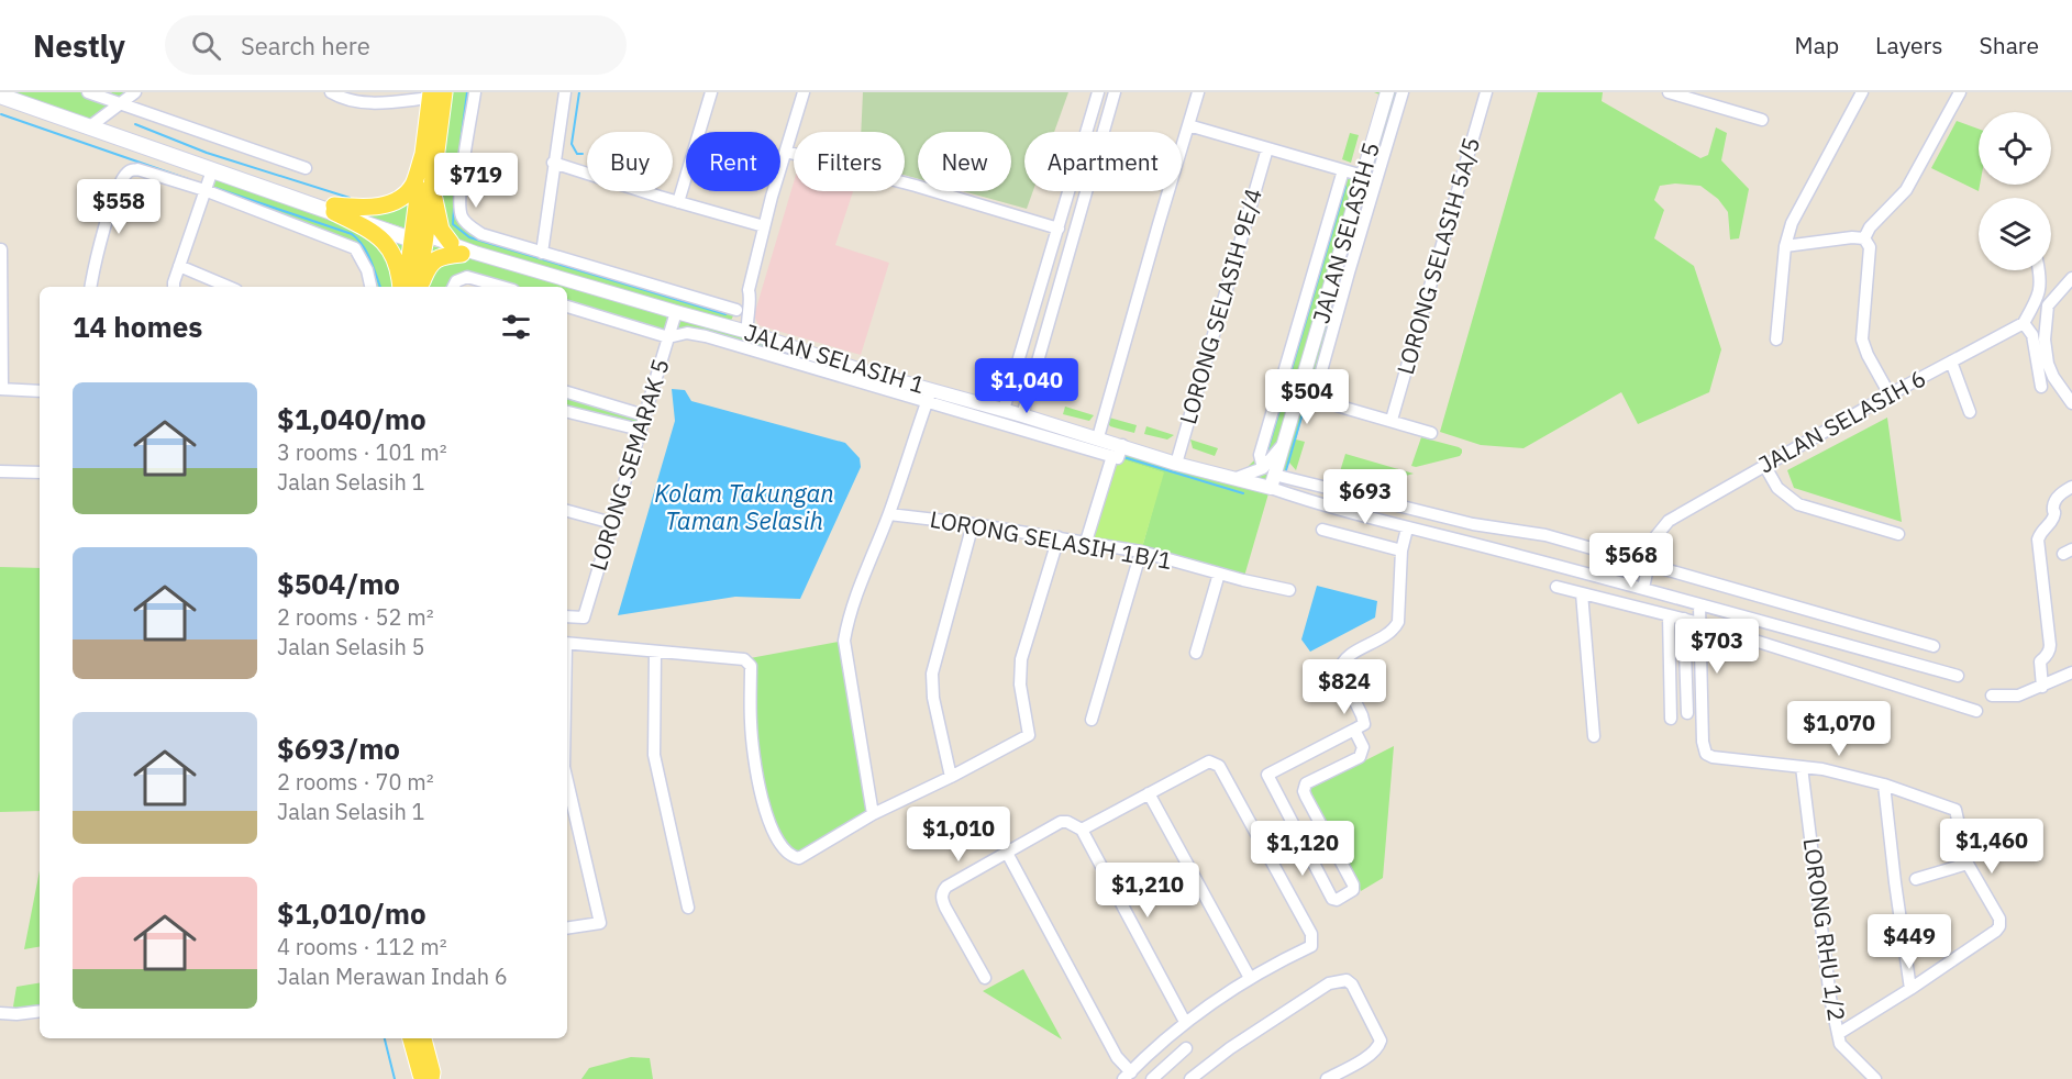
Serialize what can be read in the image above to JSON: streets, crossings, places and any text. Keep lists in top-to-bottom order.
{
  "streets": {
    "street": [
      "JALAN SELASIH 5",
      "LORONG SELASIH 5A/5",
      "LORONG SELASIH 9E/4",
      "JALAN SELASIH 1",
      "JALAN SELASIH 6",
      "LORONG SEMARAK 5",
      "LORONG SELASIH 1B/1",
      "LORONG RHU 1/2"
    ]
  },
  "crossings": [
    ["JALAN SELASIH 5", "JALAN SELASIH 1"],
    ["LORONG SELASIH 9E/4", "JALAN SELASIH 1"],
    ["JALAN SELASIH 1", "JALAN SELASIH 6"],
    ["JALAN SELASIH 1", "LORONG SEMARAK 5"]
  ],
  "water": ["Kolam Takungan Taman Selasih"],
  "page": {
    "header": "Nestly",
    "search": "Search here",
    "nav": ["Map", "Layers", "Share"],
    "chip": [
      "Buy",
      "Rent",
      "Filters",
      "New",
      "Apartment"
    ],
    "price": [
      "$719",
      "$558",
      "$1,040",
      "$504",
      "$693",
      "$568",
      "$703",
      "$824",
      "$1,070",
      "$1,010",
      "$1,460",
      "$1,120",
      "$1,210",
      "$449"
    ],
    "heading": "14 homes",
    "list": [
      {
        "name": "$1,040/mo",
        "note": "3 rooms · 101 m² · Jalan Selasih 1"
      },
      {
        "name": "$504/mo",
        "note": "2 rooms · 52 m² · Jalan Selasih 5"
      },
      {
        "name": "$693/mo",
        "note": "2 rooms · 70 m² · Jalan Selasih 1"
      },
      {
        "name": "$1,010/mo",
        "note": "4 rooms · 112 m² · Jalan Merawan Indah 6"
      }
    ]
  }
}
